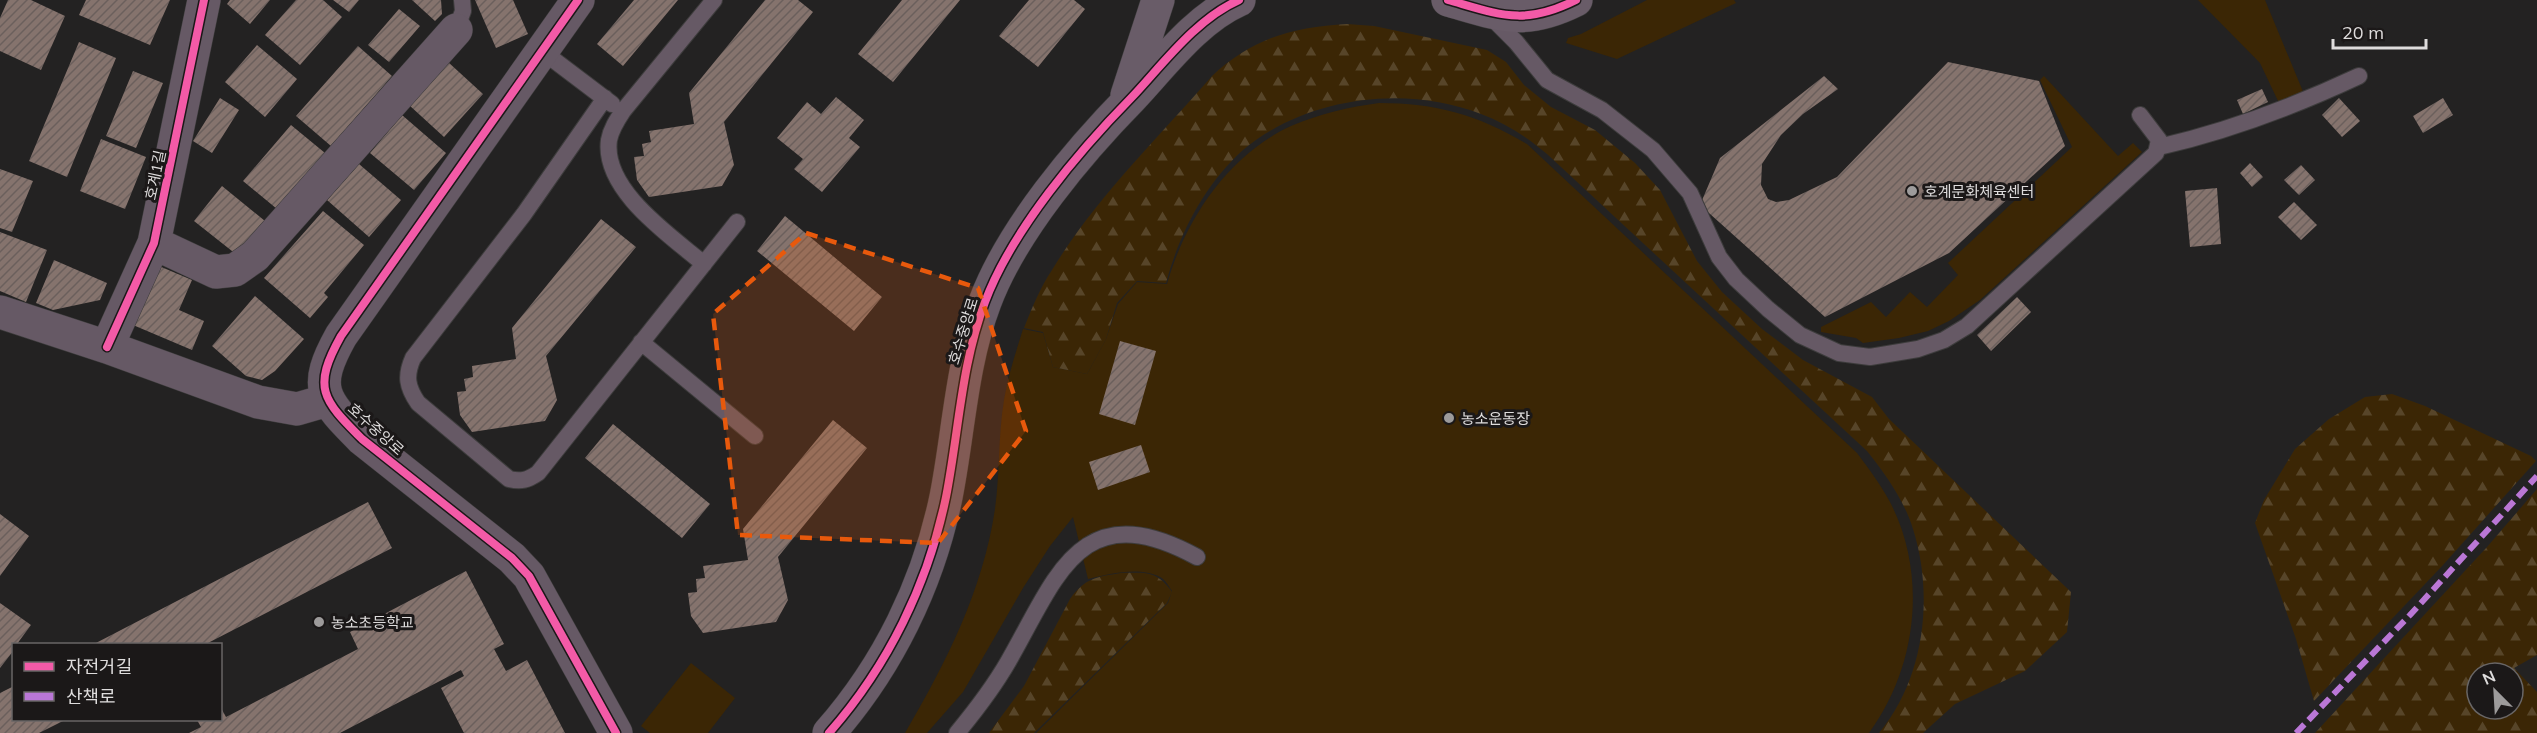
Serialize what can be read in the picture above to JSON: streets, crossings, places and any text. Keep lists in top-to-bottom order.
{
  "streets": {
    "street": ["호계1길", "호수중앙로"]
  },
  "places": ["호계문화체육센터", "농소운동장", "농소초등학교"],
  "legend": ["자전거길", "산책로"],
  "scale_bar": "20 m",
  "north": "top left"
}
